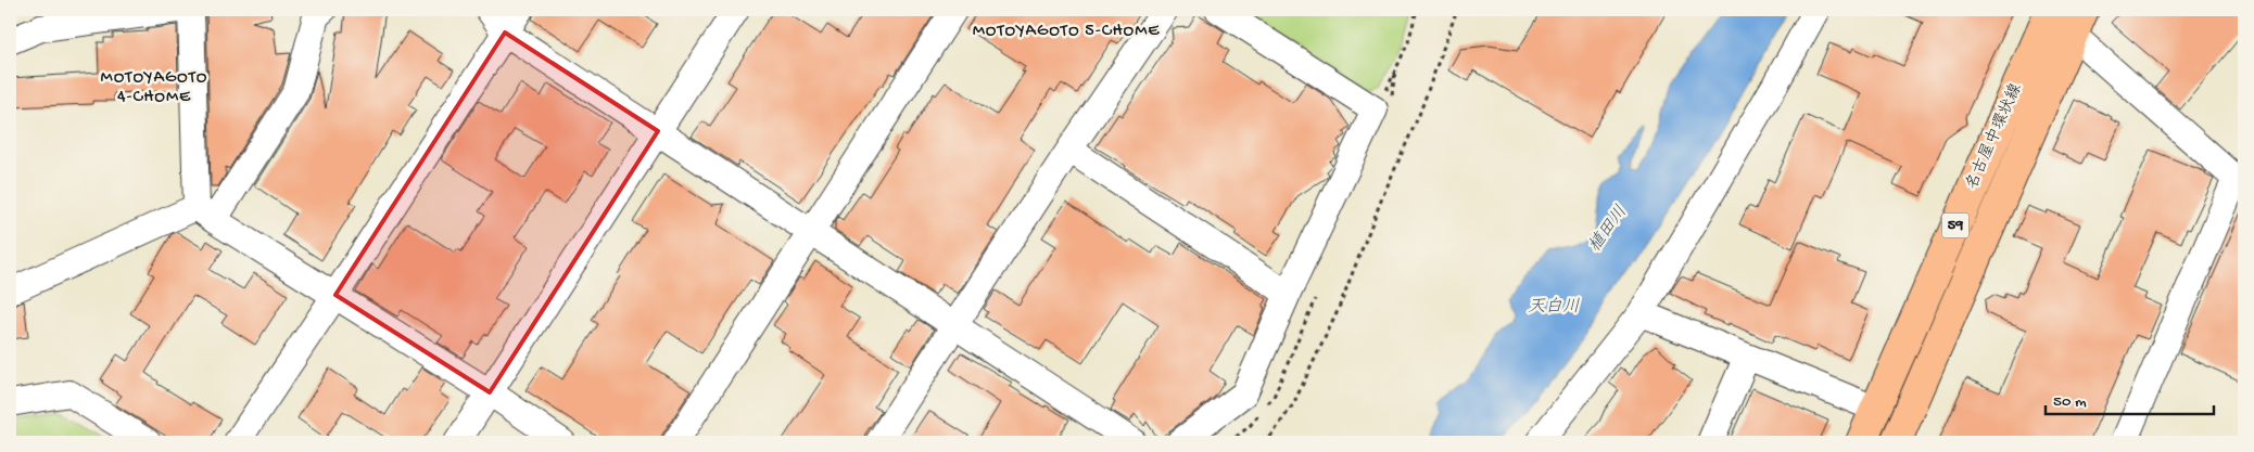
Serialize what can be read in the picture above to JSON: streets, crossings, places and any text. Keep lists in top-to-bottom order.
{
  "streets": {
    "main road": ["名古屋中環状線", "59"]
  },
  "districts": ["MOTOYAGOTO 5-CHOME", "MOTOYAGOTO 4-CHOME"],
  "water": ["植田川", "天白川"],
  "scale_bar": "50 m"
}
